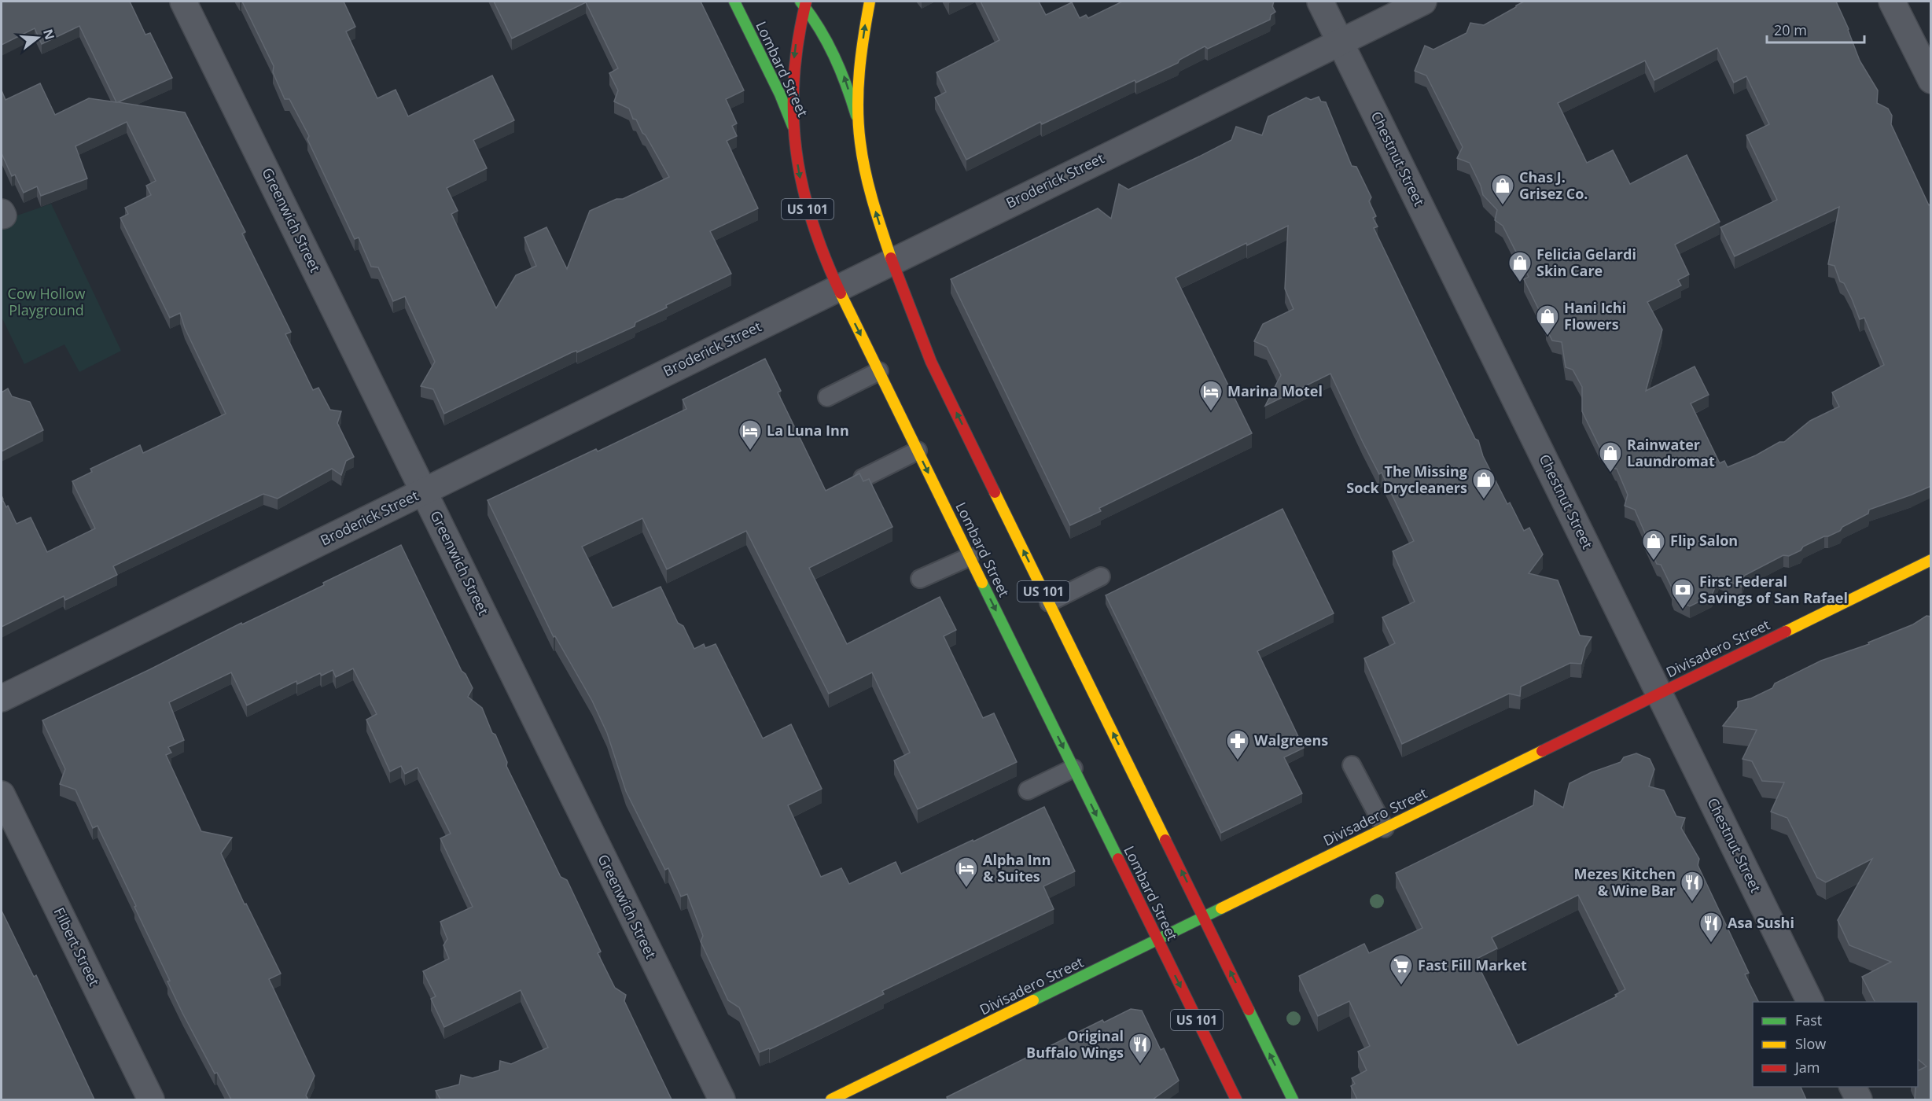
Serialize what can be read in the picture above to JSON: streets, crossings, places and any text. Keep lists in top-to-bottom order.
{
  "streets": {
    "main road": ["Lombard Street", "US 101", "Divisadero Street"],
    "street": [
      "Chestnut Street",
      "Broderick Street",
      "Greenwich Street",
      "Filbert Street"
    ]
  },
  "crossings": [
    ["Lombard Street", "Broderick Street"],
    ["Lombard Street", "US 101"],
    ["Lombard Street", "Divisadero Street"],
    ["Chestnut Street", "Broderick Street"],
    ["Chestnut Street", "Divisadero Street"],
    ["Broderick Street", "US 101"],
    ["Broderick Street", "Greenwich Street"],
    ["US 101", "Divisadero Street"]
  ],
  "parks": ["Cow Hollow Playground"],
  "places": {
    "shop": [
      "Chas J. Grisez Co.",
      "Felicia Gelardi Skin Care",
      "Hani Ichi Flowers",
      "Rainwater Laundromat",
      "The Missing Sock Drycleaners",
      "Flip Salon"
    ],
    "hotel": ["Marina Motel", "La Luna Inn", "Alpha Inn & Suites"],
    "bank": ["First Federal Savings of San Rafael"],
    "pharmacy": ["Walgreens"],
    "restaurant": ["Mezes Kitchen & Wine Bar", "Asa Sushi", "Original Buffalo Wings"],
    "supermarket": ["Fast Fill Market"]
  },
  "legend": ["Fast", "Slow", "Jam"],
  "scale_bar": "20 m",
  "north": "right"
}
